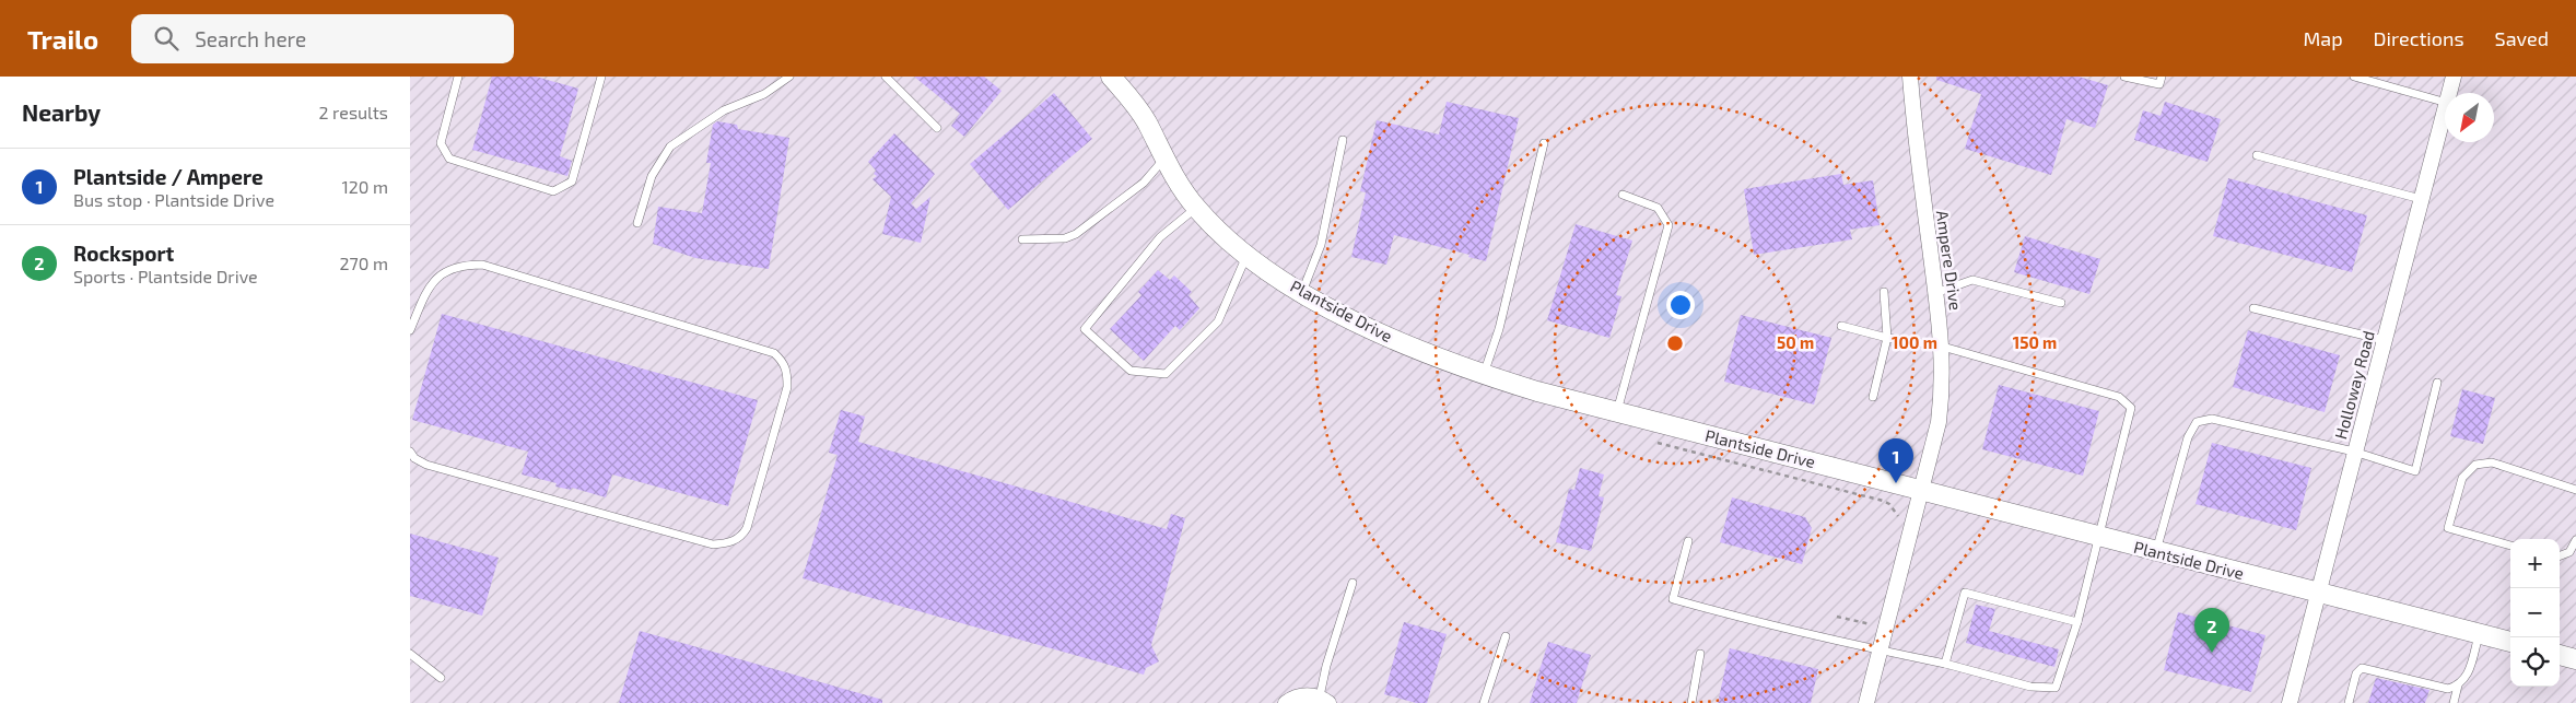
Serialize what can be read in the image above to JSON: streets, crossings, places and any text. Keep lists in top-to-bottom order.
{
  "streets": {
    "street": ["Ampere Drive", "Plantside Drive", "Holloway Road"]
  },
  "crossings": [
    ["Ampere Drive", "Plantside Drive"],
    ["Plantside Drive", "Holloway Road"]
  ],
  "north": "bottom left",
  "page": {
    "header": "Trailo",
    "search": "Search here",
    "nav": ["Map", "Directions", "Saved"],
    "heading": ["Nearby", "2 results"],
    "list": [
      {
        "mark": "1",
        "name": "Plantside / Ampere",
        "note": "Bus stop · Plantside Drive",
        "value": "120 m"
      },
      {
        "mark": "2",
        "name": "Rocksport",
        "note": "Sports · Plantside Drive",
        "value": "270 m"
      }
    ],
    "pins": ["1", "2"],
    "map_buttons": ["+", "−"]
  },
  "rings": ["50 m", "100 m", "150 m"]
}
